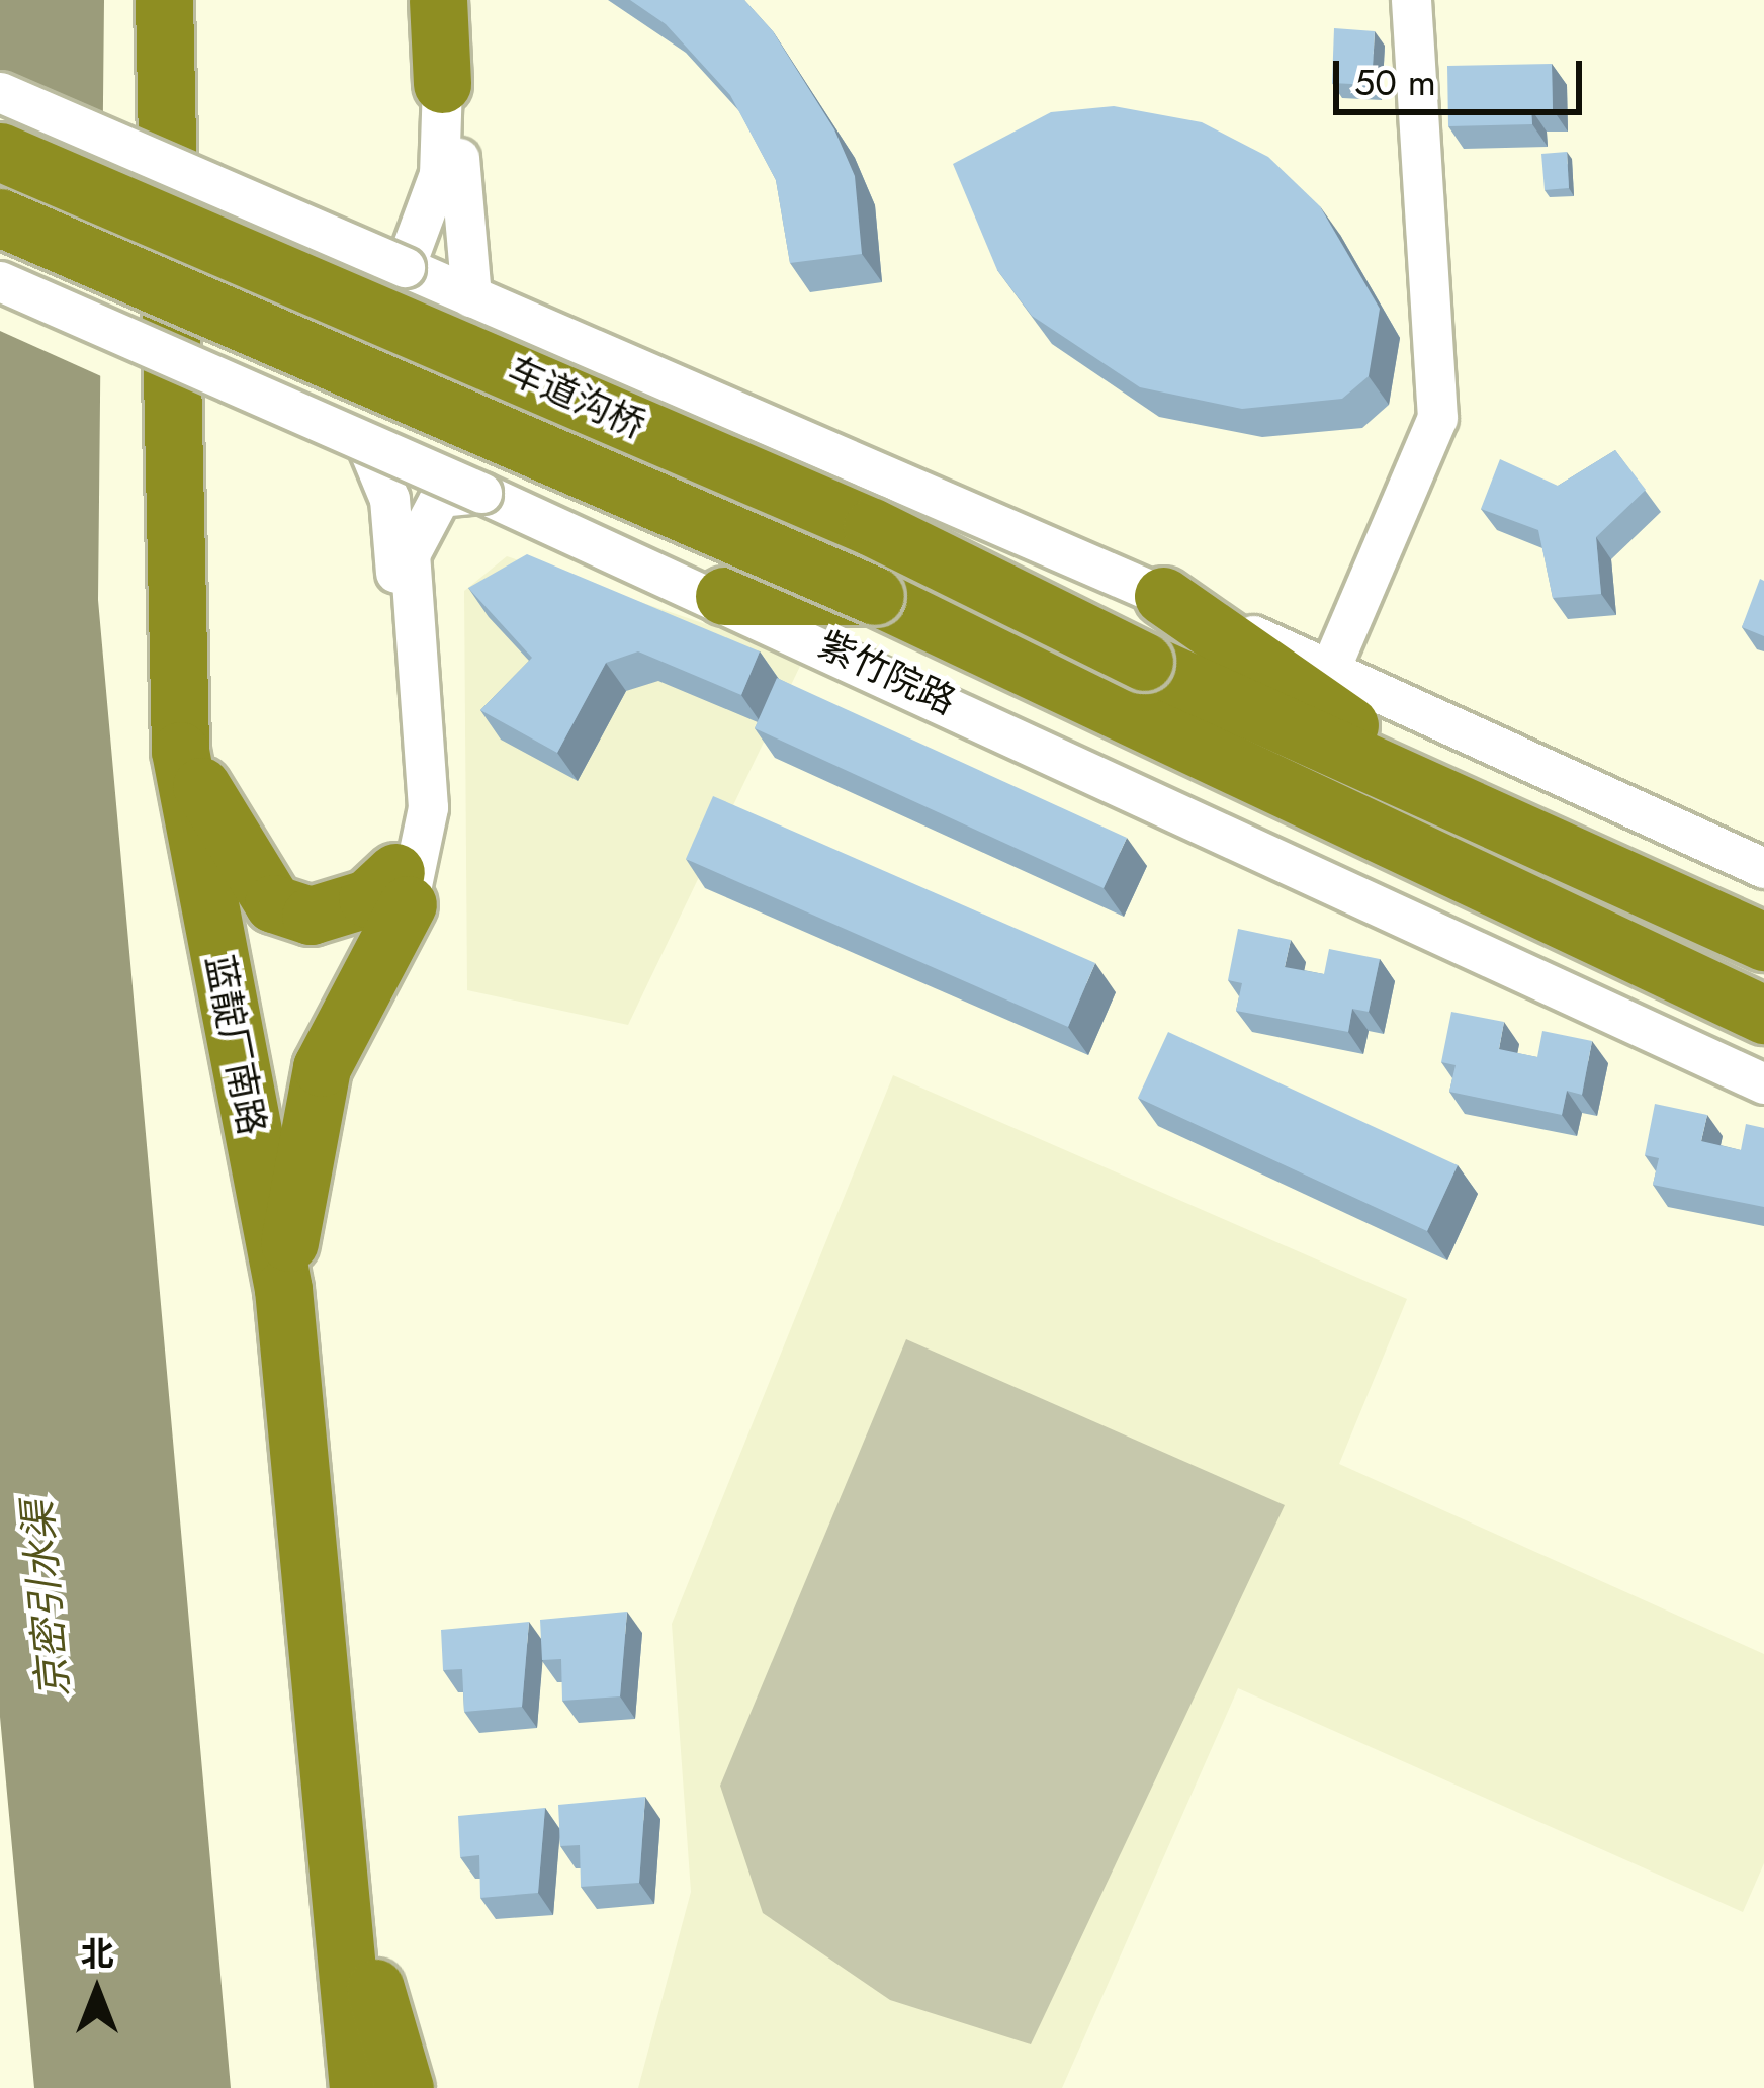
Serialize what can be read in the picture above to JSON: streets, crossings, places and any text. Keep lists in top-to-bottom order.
{
  "streets": {
    "highway": ["车道沟桥", "紫竹院路", "蓝靛厂南路"]
  },
  "crossings": [
    ["车道沟桥", "紫竹院路"]
  ],
  "water": ["京密引水渠"],
  "scale_bar": "50 m",
  "north": "top"
}
